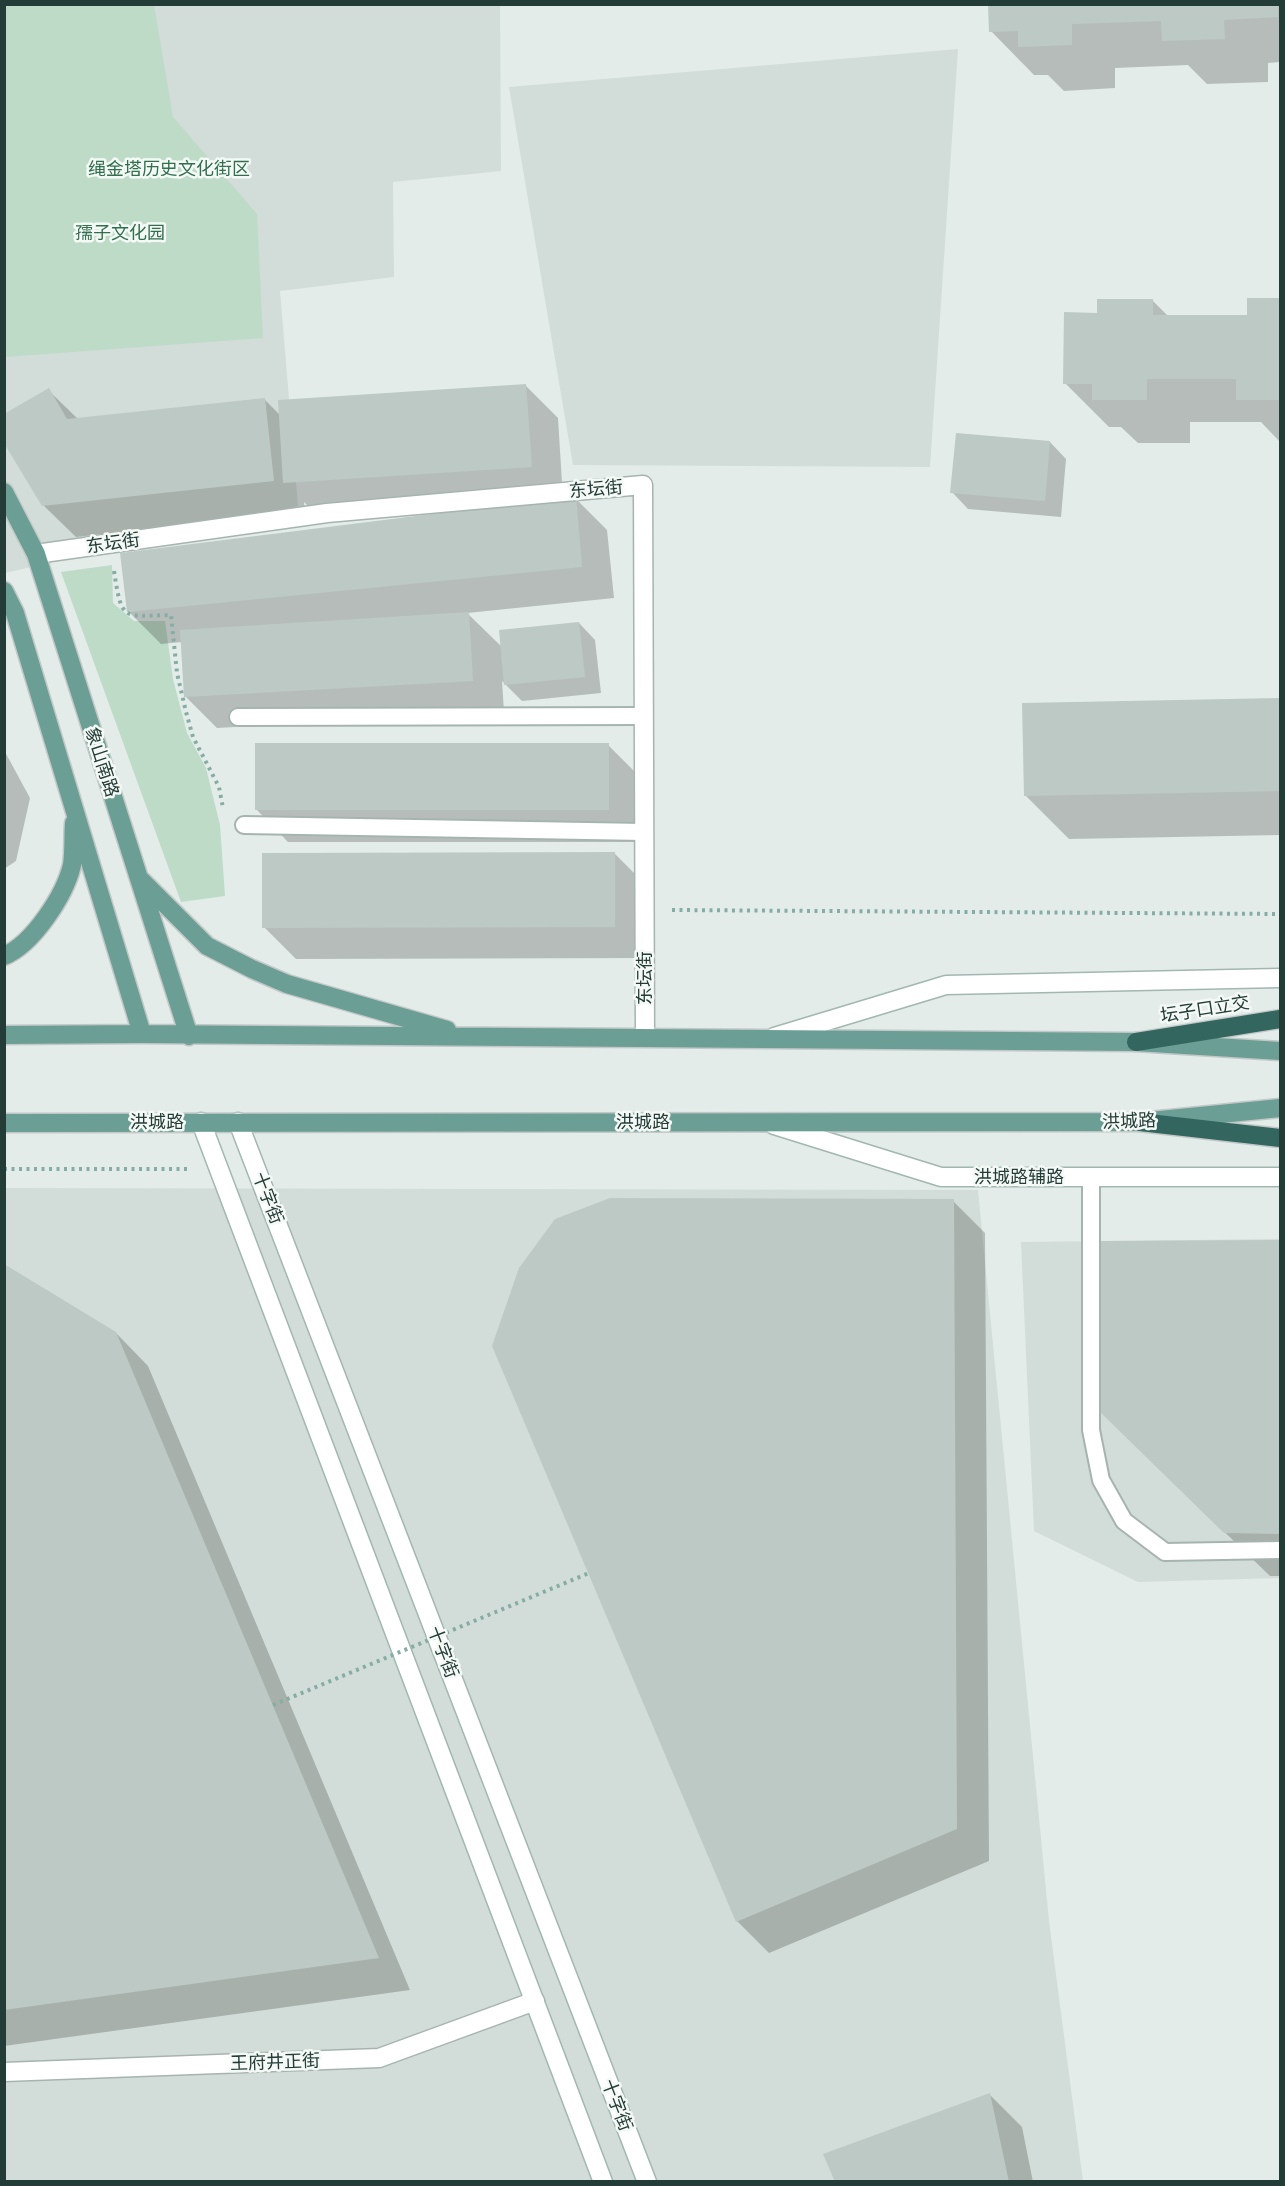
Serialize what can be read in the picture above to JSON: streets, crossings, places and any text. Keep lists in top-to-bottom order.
{
  "streets": {
    "highway": ["坛子口立交"],
    "main road": [
      "东坛街",
      "象山南路",
      "洪城路",
      "洪城路辅路",
      "十字街",
      "王府井正街"
    ]
  },
  "crossings": [
    ["东坛街", "象山南路"],
    ["洪城路", "洪城路辅路"],
    ["洪城路", "十字街"],
    ["十字街", "王府井正街"]
  ],
  "parks": ["绳金塔历史文化街区", "孺子文化园"]
}
